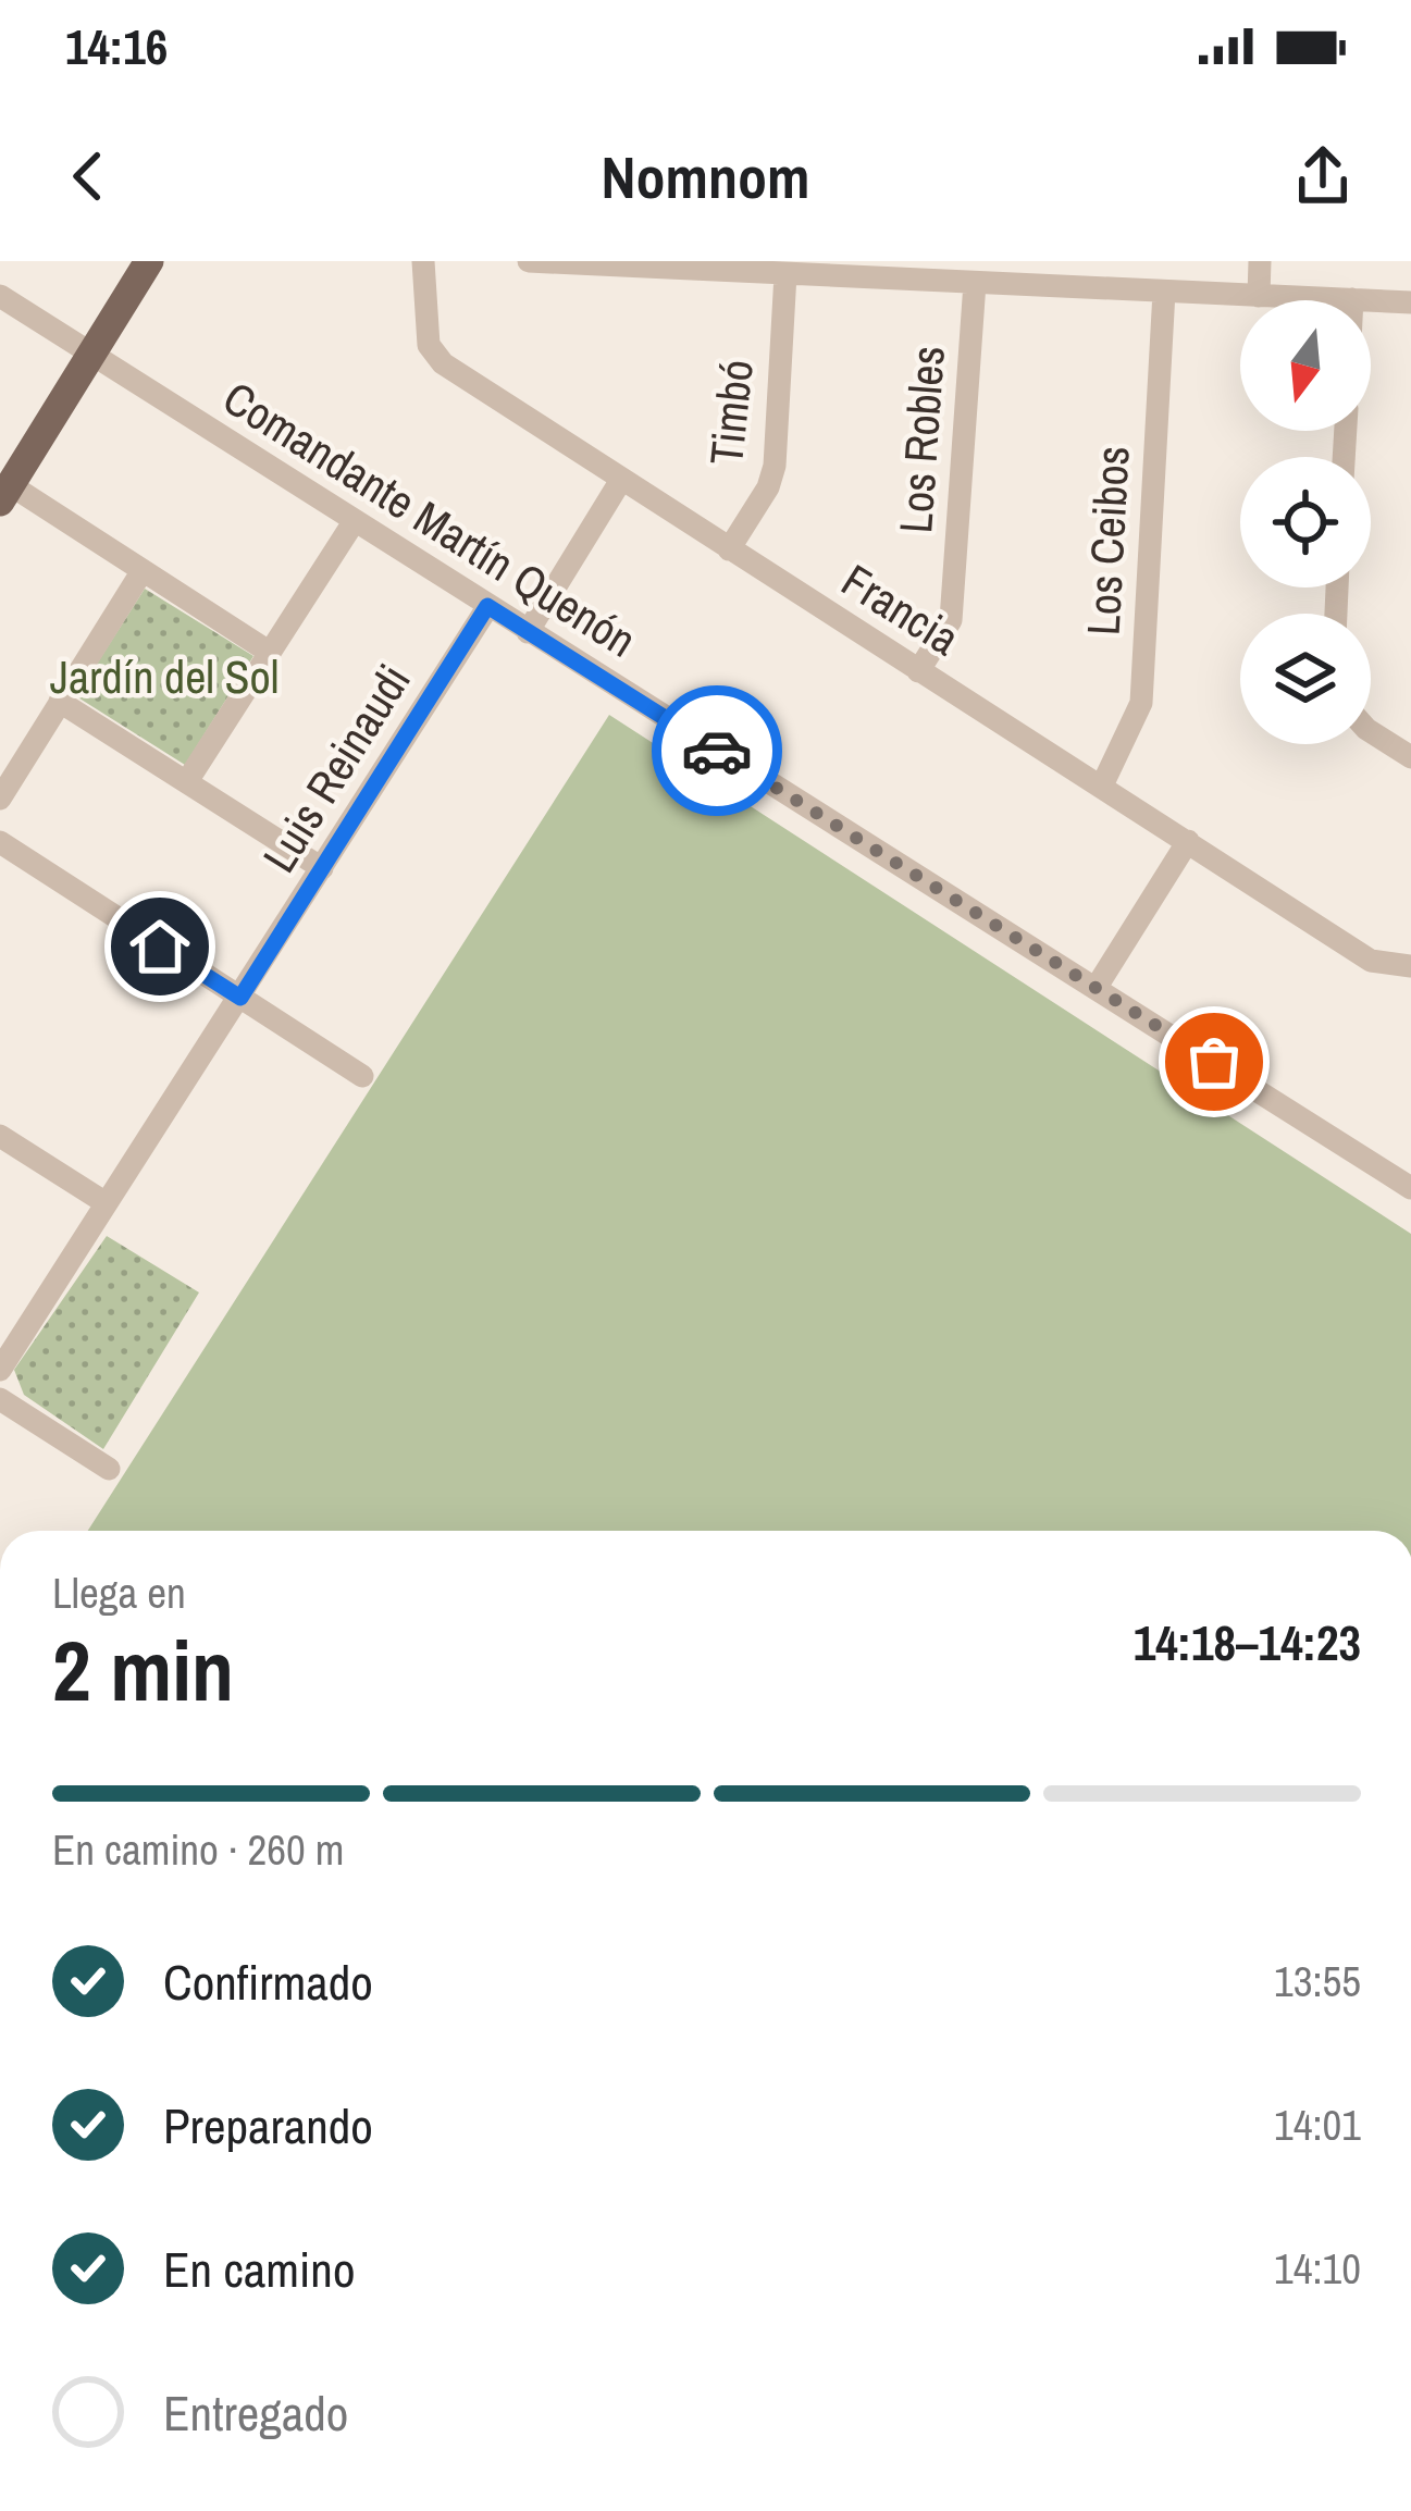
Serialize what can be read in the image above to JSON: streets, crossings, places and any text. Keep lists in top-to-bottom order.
{
  "streets": {
    "street": [
      "Timbó",
      "Los Robles",
      "Comandante Martín Quenón",
      "Los Ceibos",
      "Francia",
      "Luis Reinaudi"
    ]
  },
  "crossings": [
    ["Timbó", "Francia"],
    ["Los Robles", "Francia"],
    ["Comandante Martín Quenón", "Luis Reinaudi"],
    ["Los Ceibos", "Francia"]
  ],
  "parks": ["Jardín del Sol"],
  "north": "bottom",
  "page": {
    "status": "14:16",
    "header": "Nomnom",
    "heading": ["2 min", "Llega en", "14:18–14:23"],
    "bar": "En camino · 260 m",
    "list": [
      ["Confirmado", "13:55"],
      ["Preparando", "14:01"],
      ["En camino", "14:10"],
      "Entregado"
    ]
  }
}
